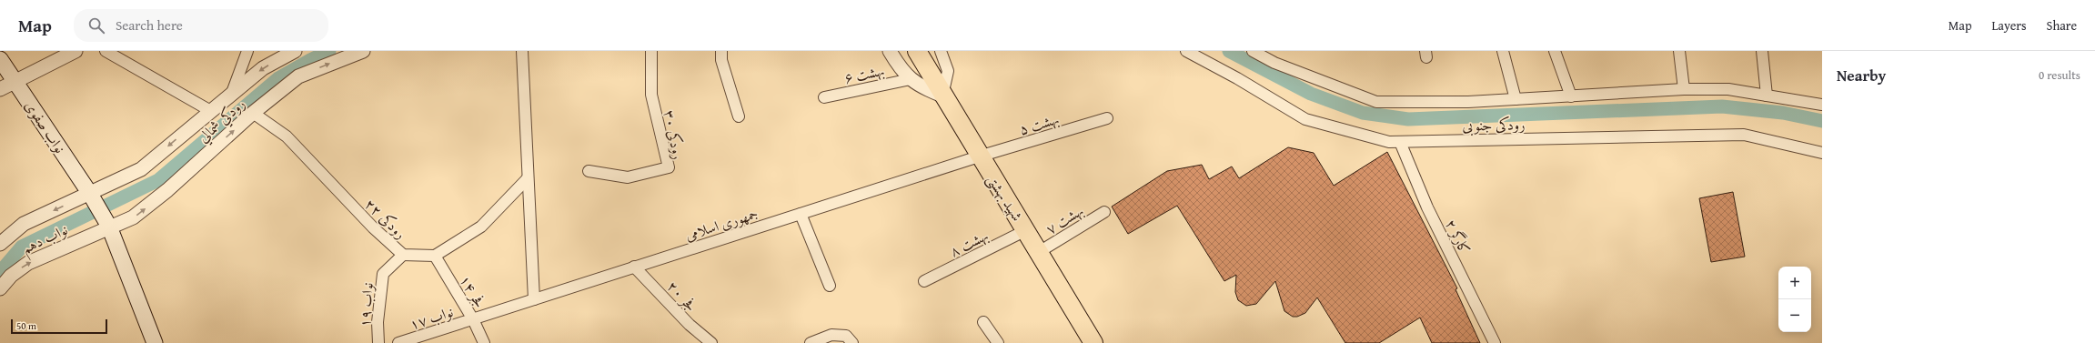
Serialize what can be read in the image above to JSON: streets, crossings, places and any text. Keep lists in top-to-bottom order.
{
  "streets": {
    "main road": ["نواب صفوی", "شهید بهشتی"],
    "street": [
      "بهشت ۶",
      "رودکي شمالي",
      "بهشت ۵",
      "رودکی جنوبی",
      "رودکی ۳۰",
      "رودکی ۲۲",
      "بهشت ۷",
      "جمهوری اسلامی",
      "کارگر ۲",
      "نواب دهم",
      "بهشت ۸",
      "فجر ۱۴",
      "فجر ۲۰",
      "نواب ۱۹",
      "نواب ۱۷"
    ]
  },
  "crossings": [
    ["رودکي شمالي", "نواب صفوی"],
    ["رودکي شمالي", "رودکی ۲۲"],
    ["رودکي شمالي", "نواب دهم"],
    ["بهشت ۵", "شهید بهشتی"],
    ["بهشت ۵", "جمهوری اسلامی"],
    ["رودکی جنوبی", "کارگر ۲"],
    ["نواب صفوی", "نواب دهم"],
    ["شهید بهشتی", "بهشت ۷"],
    ["شهید بهشتی", "جمهوری اسلامی"],
    ["شهید بهشتی", "بهشت ۸"],
    ["رودکی ۲۲", "فجر ۱۴"],
    ["رودکی ۲۲", "نواب ۱۹"],
    ["جمهوری اسلامی", "فجر ۱۴"],
    ["جمهوری اسلامی", "فجر ۲۰"],
    ["جمهوری اسلامی", "نواب ۱۷"],
    ["فجر ۱۴", "نواب ۱۷"]
  ],
  "scale_bar": "50 m",
  "page": {
    "header": "Map",
    "search": "Search here",
    "nav": ["Map", "Layers", "Share"],
    "heading": ["Nearby", "0 results"],
    "map_buttons": ["+", "−"],
    "scale": "50 m"
  }
}
